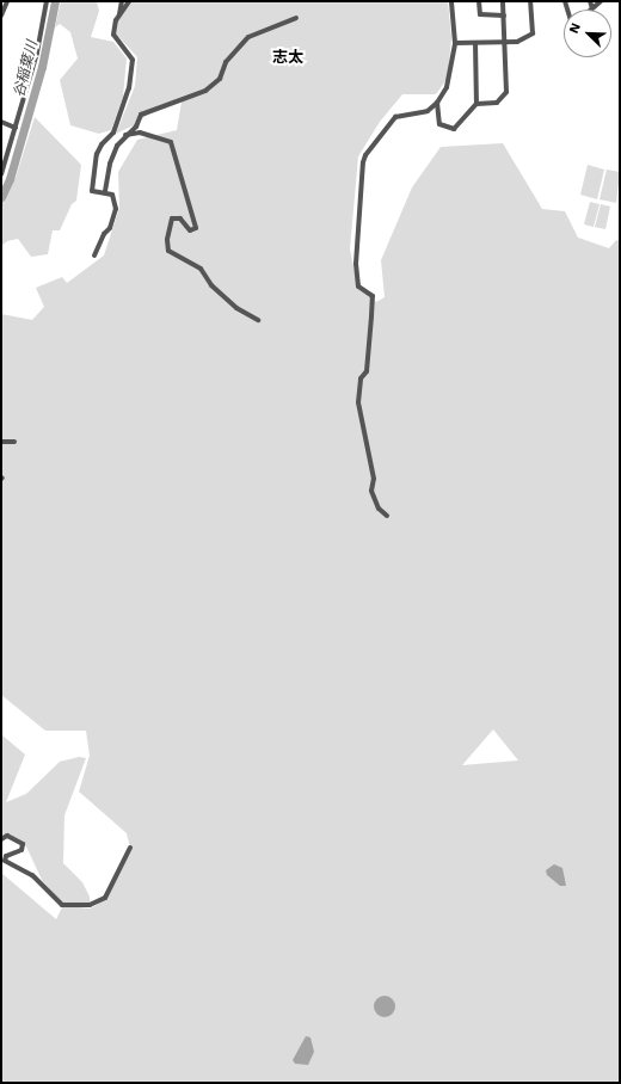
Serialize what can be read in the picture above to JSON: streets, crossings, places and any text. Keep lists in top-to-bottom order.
{
  "districts": ["志太"],
  "water": ["谷稲葉川"],
  "north": "top left"
}
